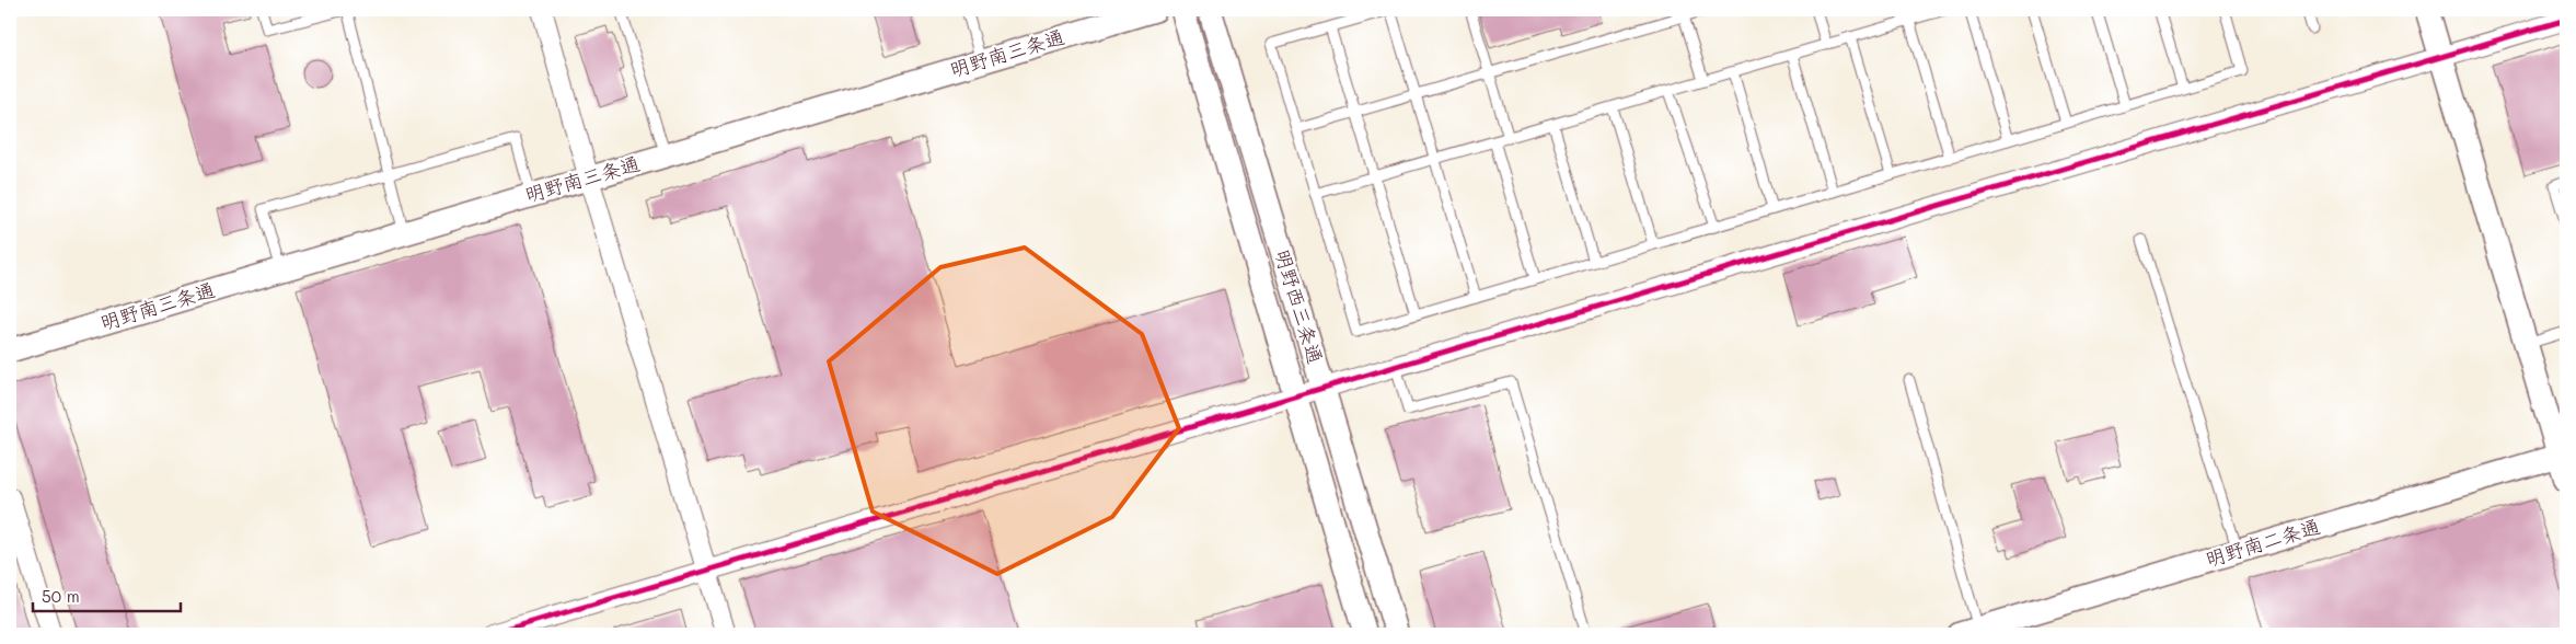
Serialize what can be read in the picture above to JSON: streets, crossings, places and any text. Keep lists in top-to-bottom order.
{
  "streets": {
    "street": ["明野南三条通", "明野西三条通", "明野南二条通"]
  },
  "scale_bar": "50 m"
}
